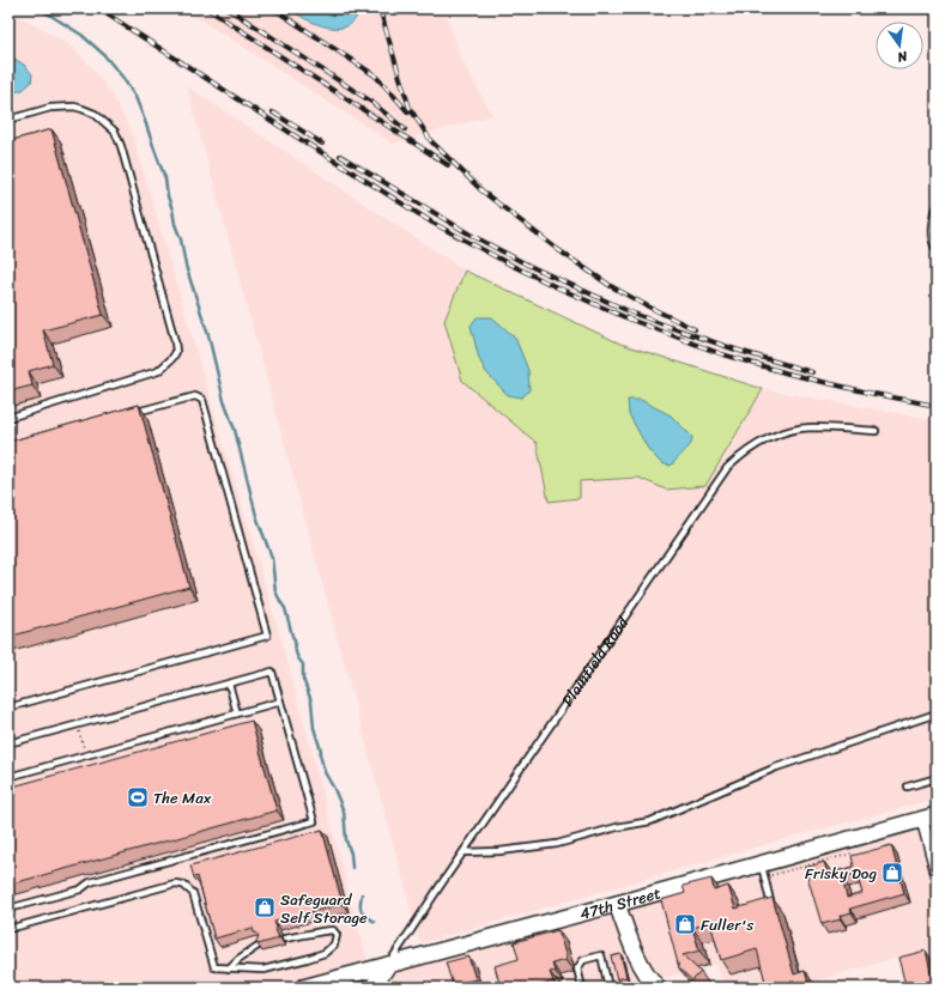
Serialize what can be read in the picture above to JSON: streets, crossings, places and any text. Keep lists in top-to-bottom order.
{
  "streets": {
    "main road": ["Plainfield Road", "47th Street"]
  },
  "crossings": [
    ["Plainfield Road", "47th Street"]
  ],
  "places": {
    "sports": ["The Max"],
    "shop": ["Frisky Dog", "Safeguard Self Storage", "Fuller's"]
  },
  "north": "bottom"
}
